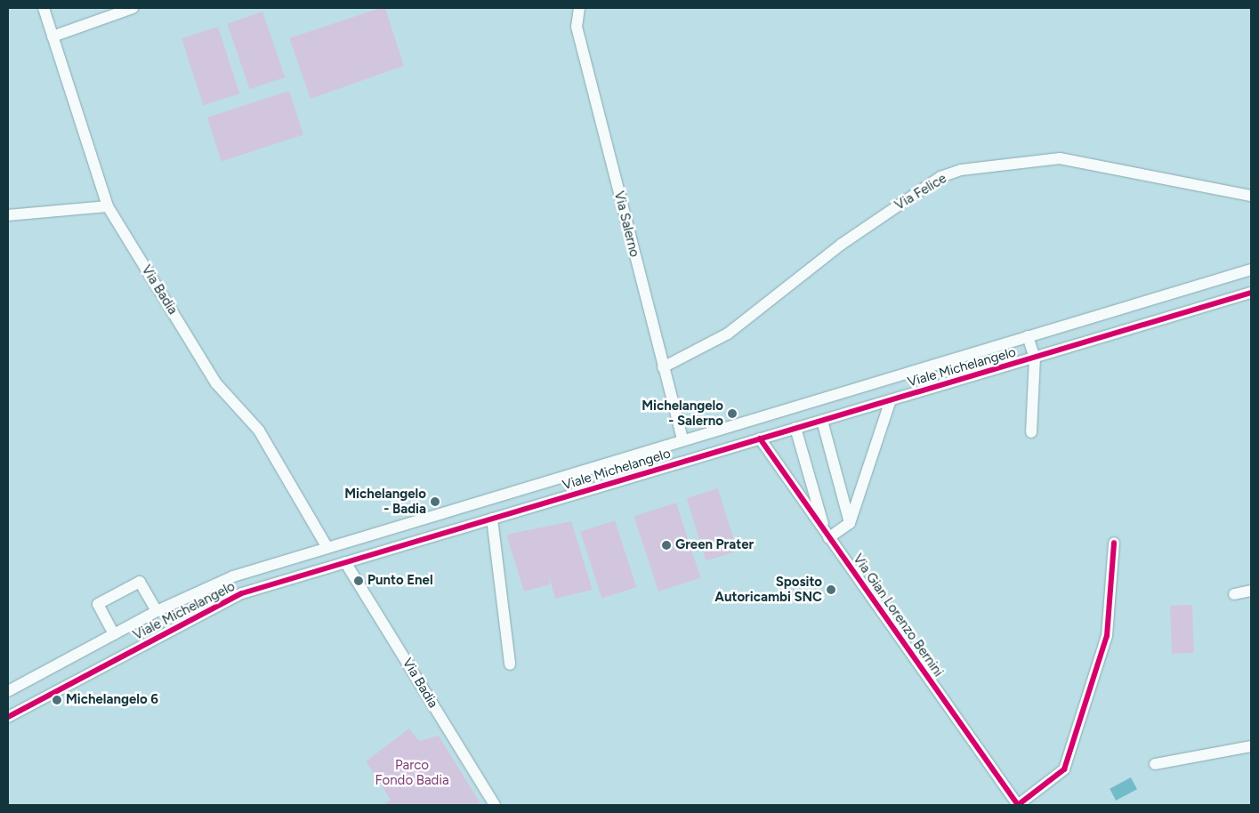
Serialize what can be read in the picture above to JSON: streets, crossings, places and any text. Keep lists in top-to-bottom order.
{
  "streets": {
    "street": [
      "Via Felice",
      "Via Salerno",
      "Via Badia",
      "Viale Michelangelo",
      "Via Gian Lorenzo Bernini"
    ]
  },
  "crossings": [
    ["Via Felice", "Via Salerno"],
    ["Via Salerno", "Viale Michelangelo"],
    ["Via Badia", "Viale Michelangelo"],
    ["Viale Michelangelo", "Via Gian Lorenzo Bernini"]
  ],
  "parks": ["Parco Fondo Badia"],
  "places": [
    "Michelangelo - Salerno",
    "Michelangelo - Badia",
    "Green Prater",
    "Punto Enel",
    "Sposito Autoricambi SNC",
    "Michelangelo 6"
  ]
}
